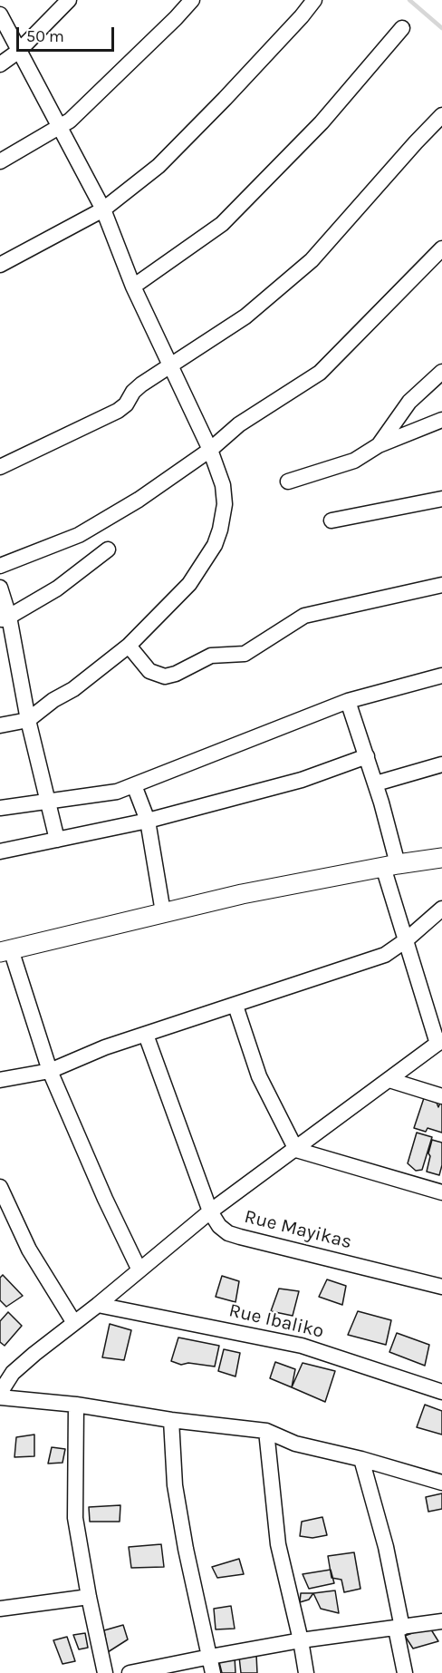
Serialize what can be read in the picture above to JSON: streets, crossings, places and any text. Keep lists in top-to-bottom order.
{
  "streets": {
    "street": ["Rue Mayikas", "Rue Ibaliko"]
  },
  "scale_bar": "50 m"
}
